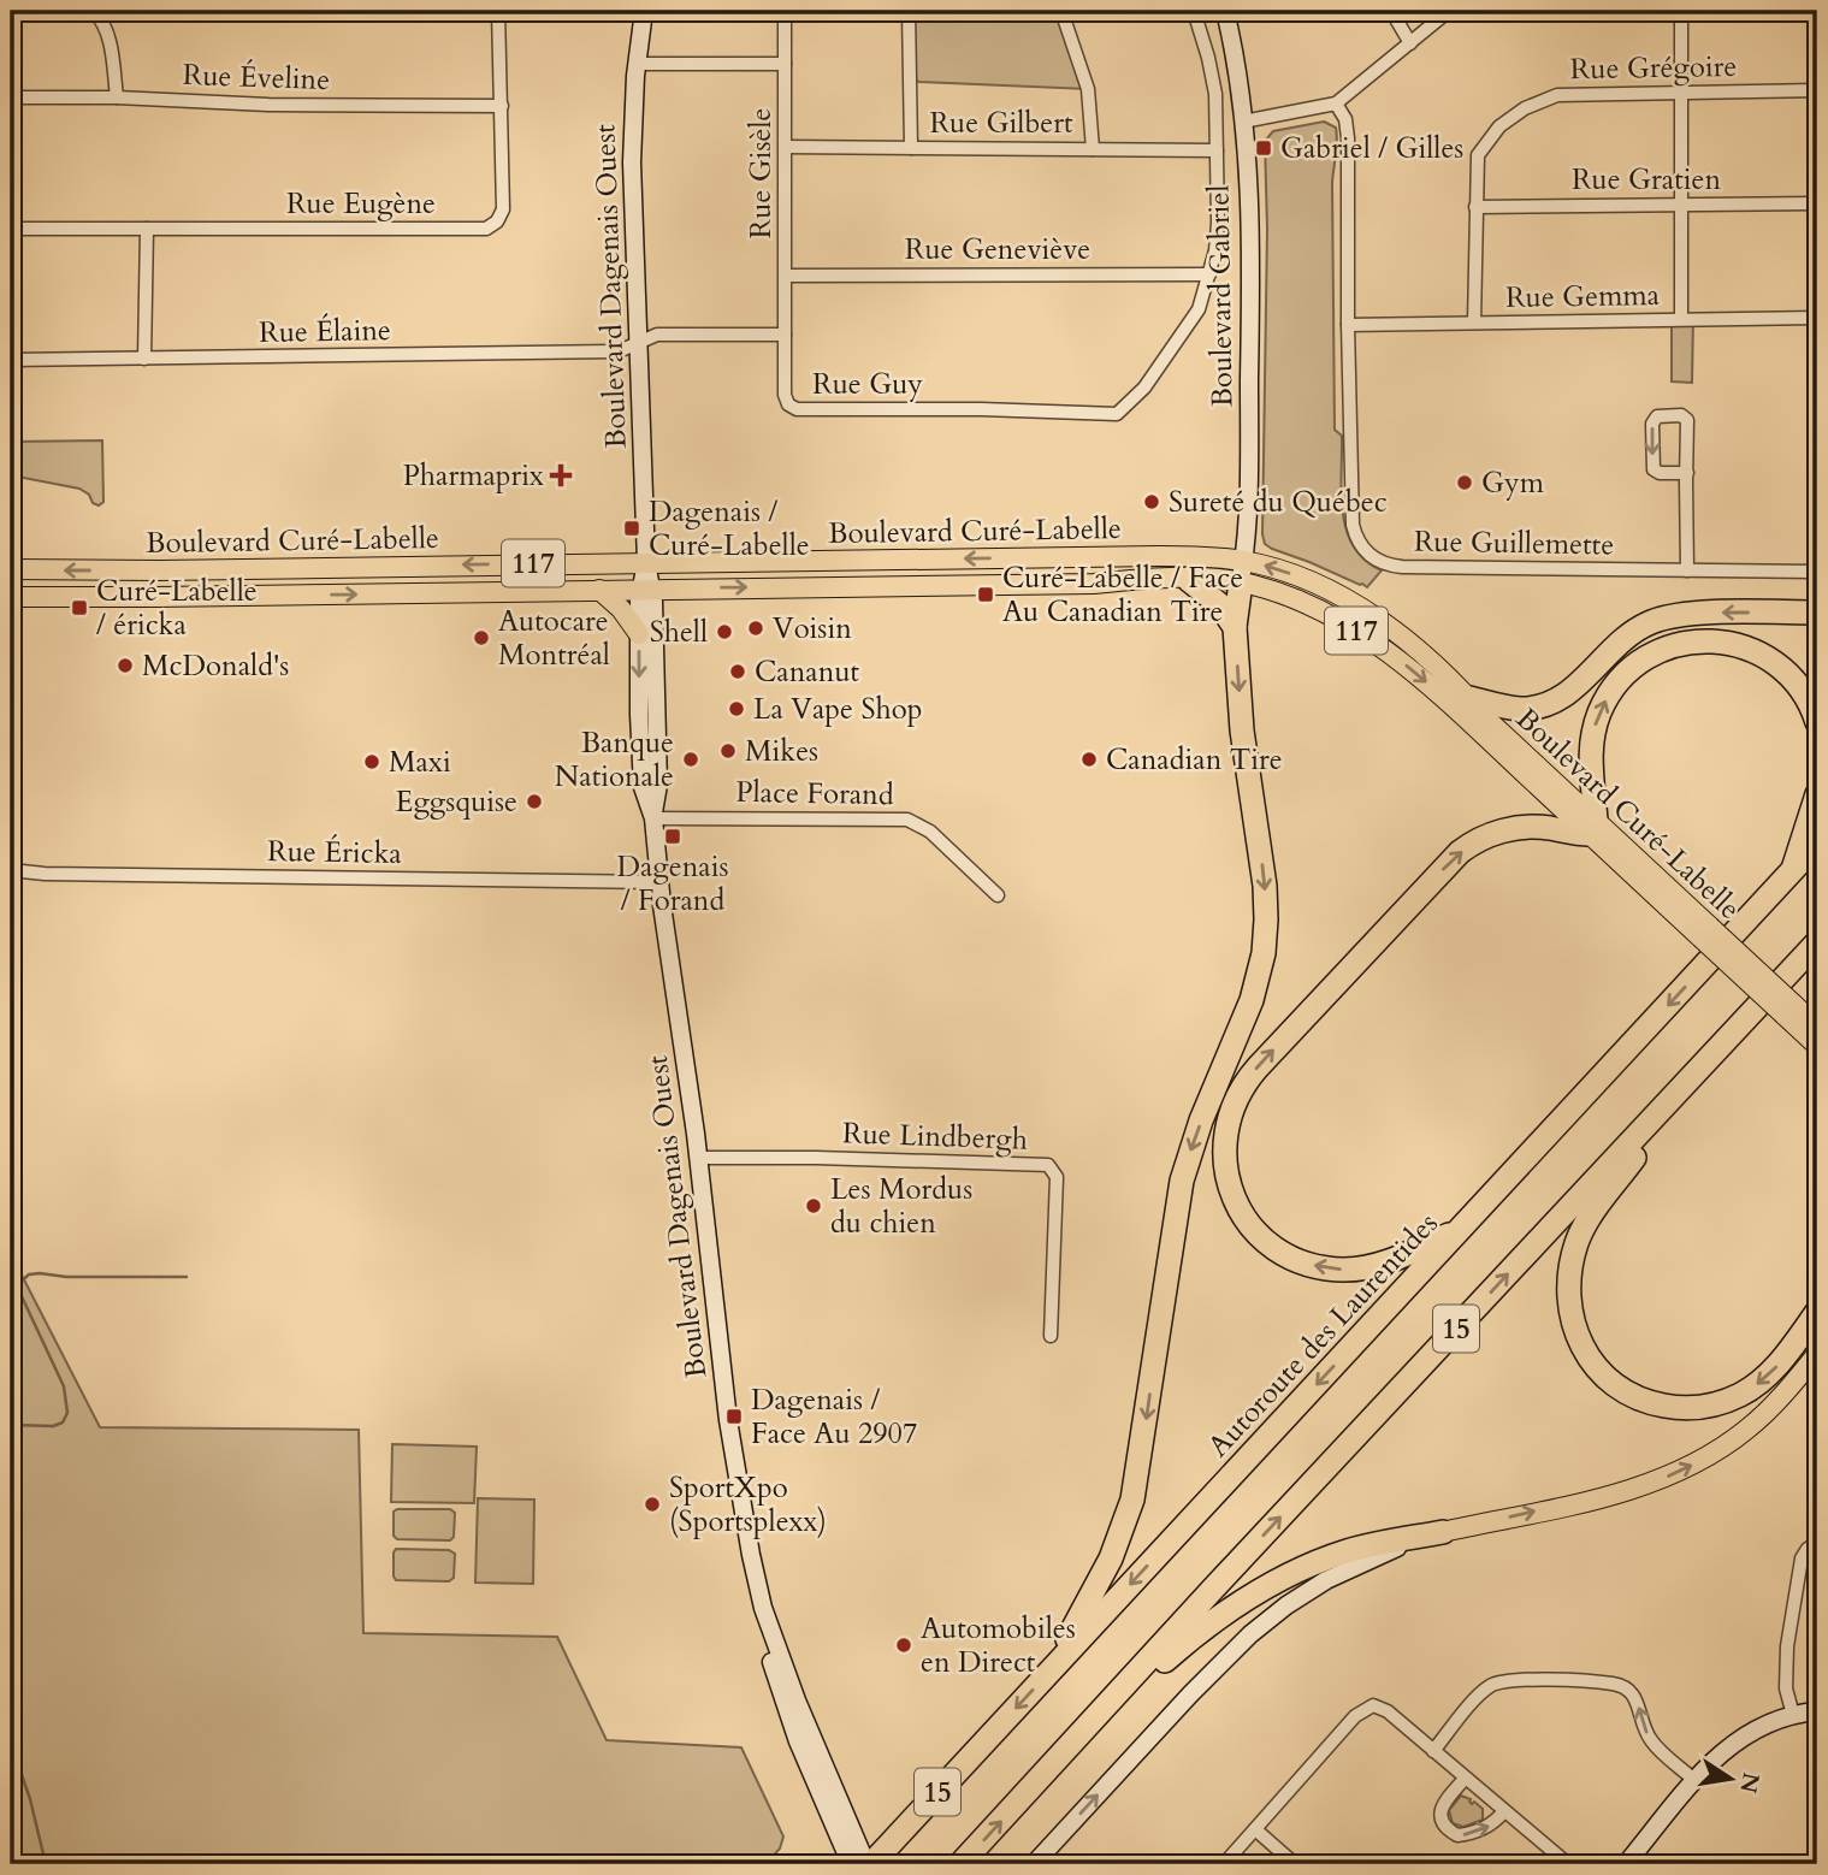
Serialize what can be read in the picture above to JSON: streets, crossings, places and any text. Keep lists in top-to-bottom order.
{
  "streets": {
    "highway": ["15", "Autoroute des Laurentides"],
    "main road": [
      "Boulevard Dagenais Ouest",
      "Boulevard Gabriel",
      "Boulevard Curé-Labelle",
      "117"
    ],
    "street": [
      "Rue Grégoire",
      "Rue Éveline",
      "Rue Gilbert",
      "Rue Gisèle",
      "Rue Gratien",
      "Rue Eugène",
      "Rue Geneviève",
      "Rue Gemma",
      "Rue Élaine",
      "Rue Guy",
      "Rue Guillemette",
      "Place Forand",
      "Rue Éricka",
      "Rue Lindbergh"
    ]
  },
  "crossings": [
    ["Rue Grégoire", "Rue Gratien"],
    ["Rue Grégoire", "Rue Gemma"],
    ["Rue Éveline", "Rue Eugène"],
    ["Rue Gilbert", "Rue Gisèle"],
    ["Rue Gisèle", "Rue Geneviève"],
    ["Rue Gisèle", "Rue Guy"],
    ["Rue Geneviève", "Rue Guy"],
    ["Boulevard Dagenais Ouest", "Rue Élaine"],
    ["Boulevard Dagenais Ouest", "Rue Guy"],
    ["Boulevard Dagenais Ouest", "Boulevard Curé-Labelle"],
    ["Boulevard Dagenais Ouest", "Place Forand"],
    ["Boulevard Dagenais Ouest", "Rue Éricka"],
    ["Boulevard Dagenais Ouest", "Rue Lindbergh"],
    ["Boulevard Dagenais Ouest", "Autoroute des Laurentides"],
    ["Boulevard Gabriel", "Boulevard Curé-Labelle"],
    ["Rue Gemma", "Rue Guillemette"],
    ["Rue Élaine", "Rue Guy"]
  ],
  "places": {
    "transit": [
      "Gabriel / Gilles",
      "Dagenais / Curé-Labelle",
      "Curé-Labelle / Face Au Canadian Tire",
      "Curé-Labelle / éricka",
      "Dagenais / Forand",
      "Dagenais / Face Au 2907"
    ],
    "health": ["Pharmaprix"],
    "other": [
      "Gym",
      "Sureté du Québec",
      "Voisin",
      "Shell",
      "Autocare Montréal",
      "McDonald's",
      "Cananut",
      "La Vape Shop",
      "Mikes",
      "Banque Nationale",
      "Canadian Tire",
      "Maxi",
      "Eggsquise",
      "Les Mordus du chien",
      "SportXpo (Sportsplexx)",
      "Automobiles en Direct"
    ]
  },
  "north": "right"
}
